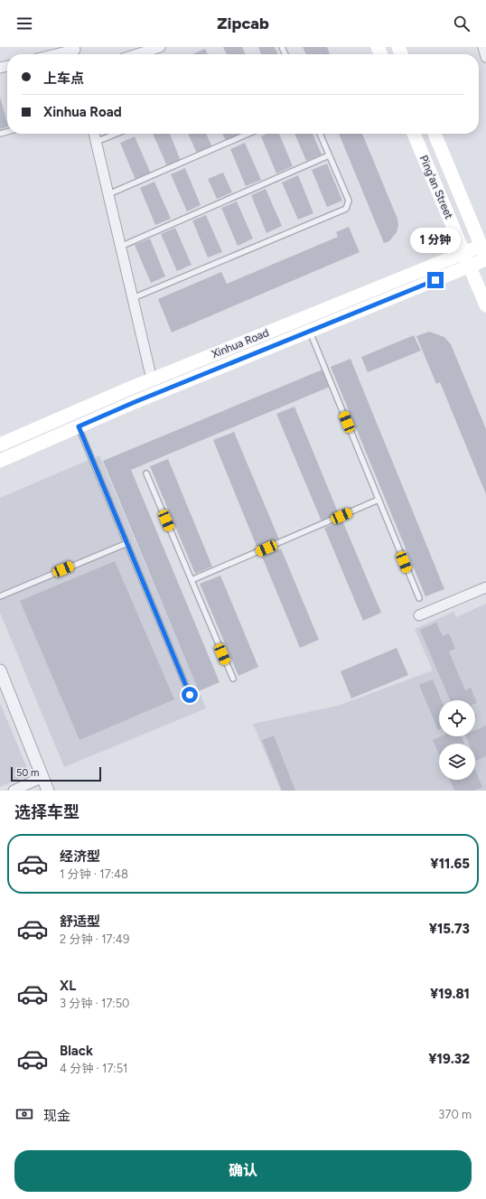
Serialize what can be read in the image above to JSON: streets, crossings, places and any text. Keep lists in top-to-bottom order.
{
  "streets": {
    "main road": ["Ping'an Street", "Xinhua Road"]
  },
  "crossings": [
    ["Ping'an Street", "Xinhua Road"]
  ],
  "scale_bar": "50 m",
  "page": {
    "header": "Zipcab",
    "banner": ["上车点", "Xinhua Road"],
    "bubble": "1 分钟",
    "scale": "50 m",
    "heading": "选择车型",
    "list": [
      {
        "name": "经济型",
        "note": "1 分钟 · 17:48",
        "value": "¥11.65"
      },
      {
        "name": "舒适型",
        "note": "2 分钟 · 17:49",
        "value": "¥15.73"
      },
      {
        "name": "XL",
        "note": "3 分钟 · 17:50",
        "value": "¥19.81"
      },
      {
        "name": "Black",
        "note": "4 分钟 · 17:51",
        "value": "¥19.32"
      }
    ],
    "pay": ["现金", "370 m"],
    "buttons": "确认"
  }
}
